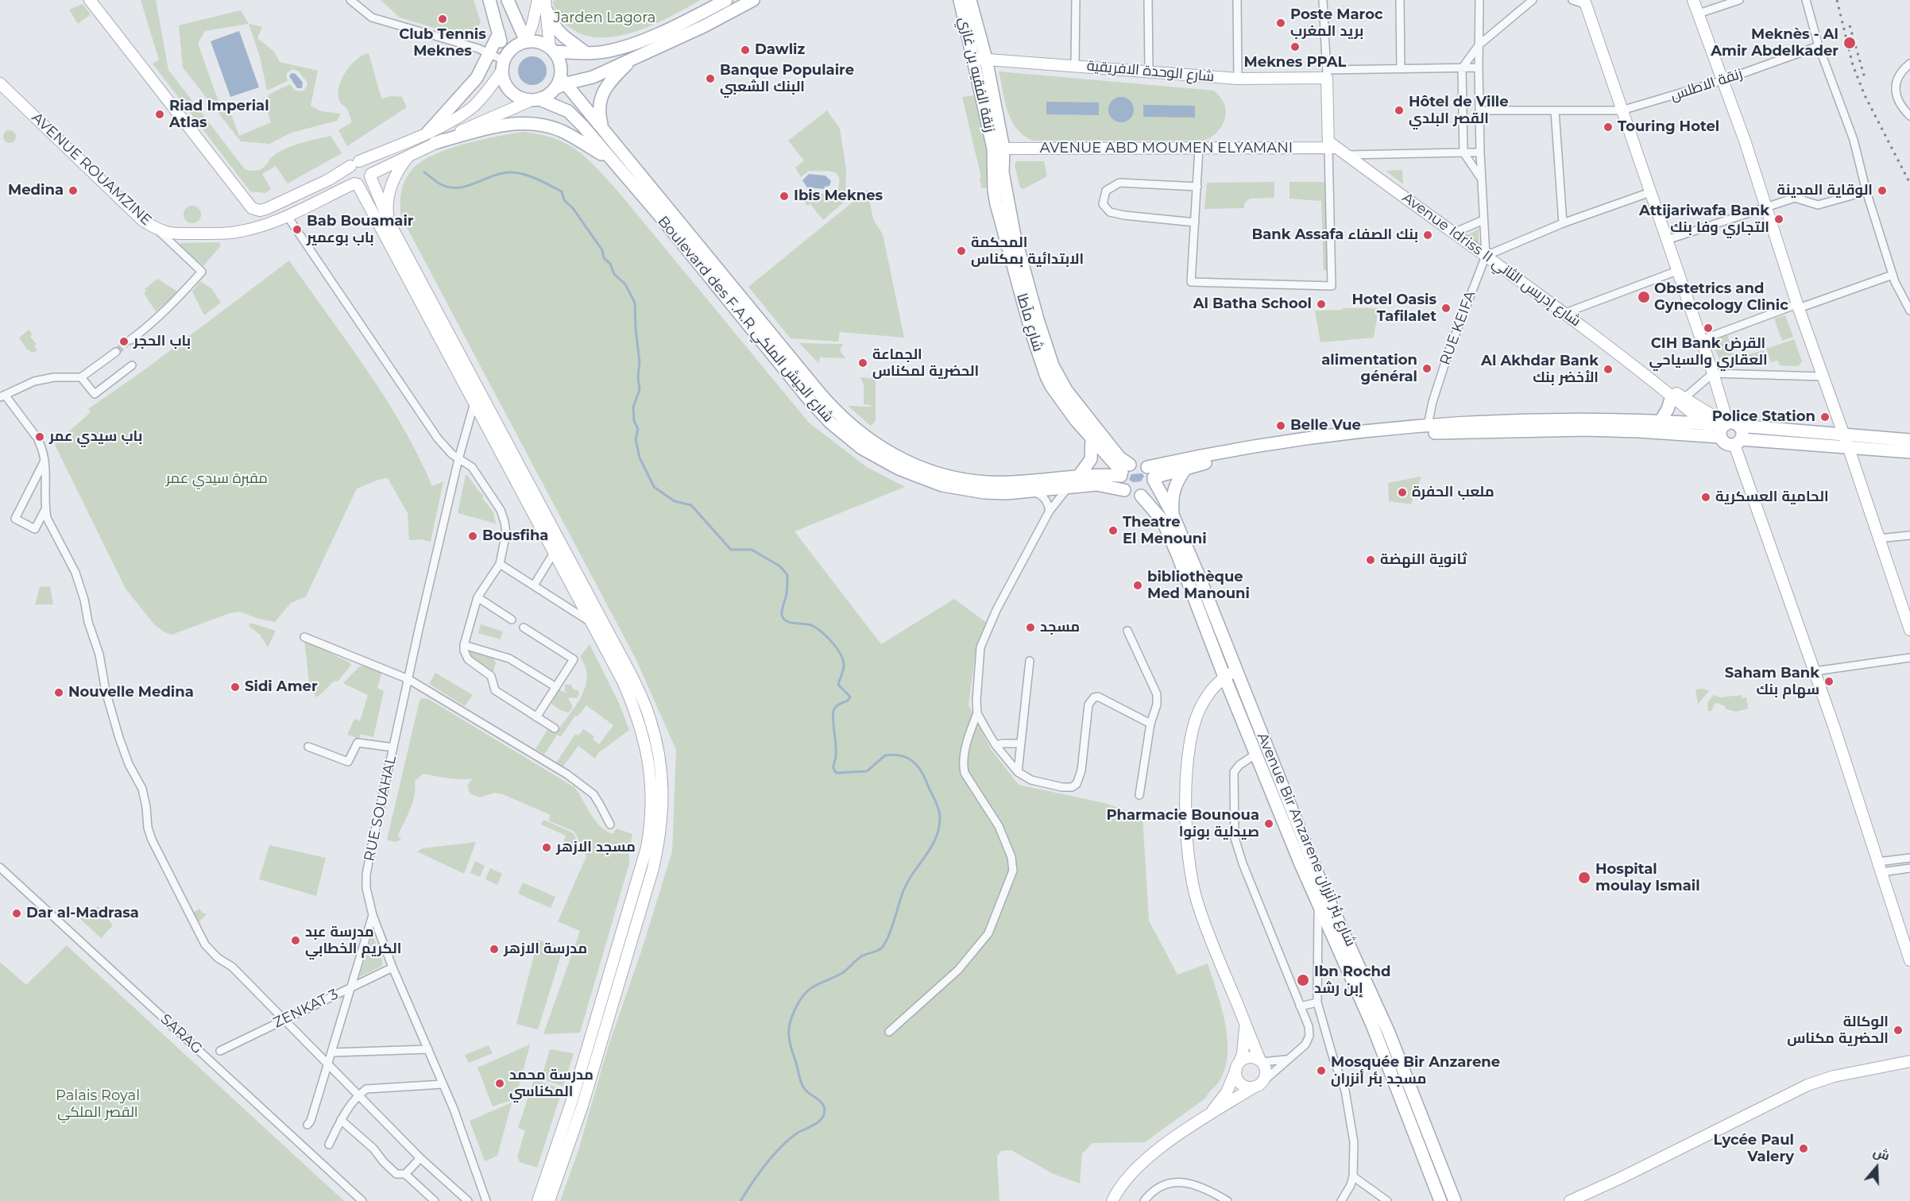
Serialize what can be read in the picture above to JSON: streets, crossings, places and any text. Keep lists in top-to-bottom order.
{
  "streets": {
    "main road": [
      "شارع الوحدة الافريقية",
      "زنقة الفقيه بن غازي",
      "AVENUE ABD MOUMEN ELYAMANI",
      "AVENUE ROUAMZINE",
      "Avenue Idriss II شارع إدريس الثاني",
      "Boulevard des F.A.R شارع الجيش الملكي",
      "شارع مآطا",
      "Avenue Bir Anzarene شارع بئر أنزران"
    ],
    "street": [
      "زنقة الاطلس",
      "RUE KEIFA",
      "RUE SOUAHAL",
      "ZENKAT 3",
      "SARAG"
    ]
  },
  "crossings": [
    ["شارع الوحدة الافريقية", "زنقة الفقيه بن غازي"],
    ["زنقة الفقيه بن غازي", "AVENUE ABD MOUMEN ELYAMANI"],
    ["زنقة الفقيه بن غازي", "شارع مآطا"],
    ["AVENUE ABD MOUMEN ELYAMANI", "Avenue Idriss II شارع إدريس الثاني"],
    ["AVENUE ABD MOUMEN ELYAMANI", "شارع مآطا"],
    ["Avenue Idriss II شارع إدريس الثاني", "RUE KEIFA"],
    ["Boulevard des F.A.R شارع الجيش الملكي", "شارع مآطا"],
    ["Boulevard des F.A.R شارع الجيش الملكي", "Avenue Bir Anzarene شارع بئر أنزران"],
    ["شارع مآطا", "Avenue Bir Anzarene شارع بئر أنزران"],
    ["RUE SOUAHAL", "ZENKAT 3"]
  ],
  "parks": ["Jarden Lagora", "مقبرة سيدي عمر", "Palais Royal القصر الملكي"],
  "places": [
    "Club Tennis Meknes",
    "Poste Maroc بريد المغرب",
    "Meknès - Al Amir Abdelkader",
    "Meknes PPAL",
    "Dawliz",
    "Banque Populaire البنك الشعبي",
    "Hôtel de Ville القصر البلدي",
    "Riad Imperial Atlas",
    "Touring Hotel",
    "Medina",
    "الوقاية المدينة",
    "Ibis Meknes",
    "Attijariwafa Bank التجاري وفا بنك",
    "Bab Bouamair باب بوعمير",
    "Bank Assafa بنك الصفاء",
    "المحكمة الابتدائية بمكناس",
    "Obstetrics and Gynecology Clinic",
    "Al Batha School",
    "Hotel Oasis Tafilalet",
    "CIH Bank القرض العقاري والسياحي",
    "باب الحجر",
    "الجماعة الحضرية لمكناس",
    "alimentation général",
    "Al Akhdar Bank الأخضر بنك",
    "Police Station",
    "Belle Vue",
    "باب سيدي عمر",
    "ملعب الحفرة",
    "الحامية العسكرية",
    "Theatre El Menouni",
    "Bousfiha",
    "ثانوية النهضة",
    "bibliothèque Med Manouni",
    "مسجد",
    "Saham Bank سهام بنك",
    "Sidi Amer",
    "Nouvelle Medina",
    "Pharmacie Bounoua صيدلية بونوا",
    "مسجد الازهر",
    "Hospital moulay Ismail",
    "Dar al-Madrasa",
    "مدرسة عبد الكريم الخطابي",
    "مدرسة الازهر",
    "Ibn Rochd إبن رشد",
    "الوكالة الحضرية مكناس",
    "Mosquée Bir Anzarene مسجد بئر أنزران",
    "مدرسة محمد المكناسي",
    "Lycée Paul Valery"
  ],
  "north": "top"
}
